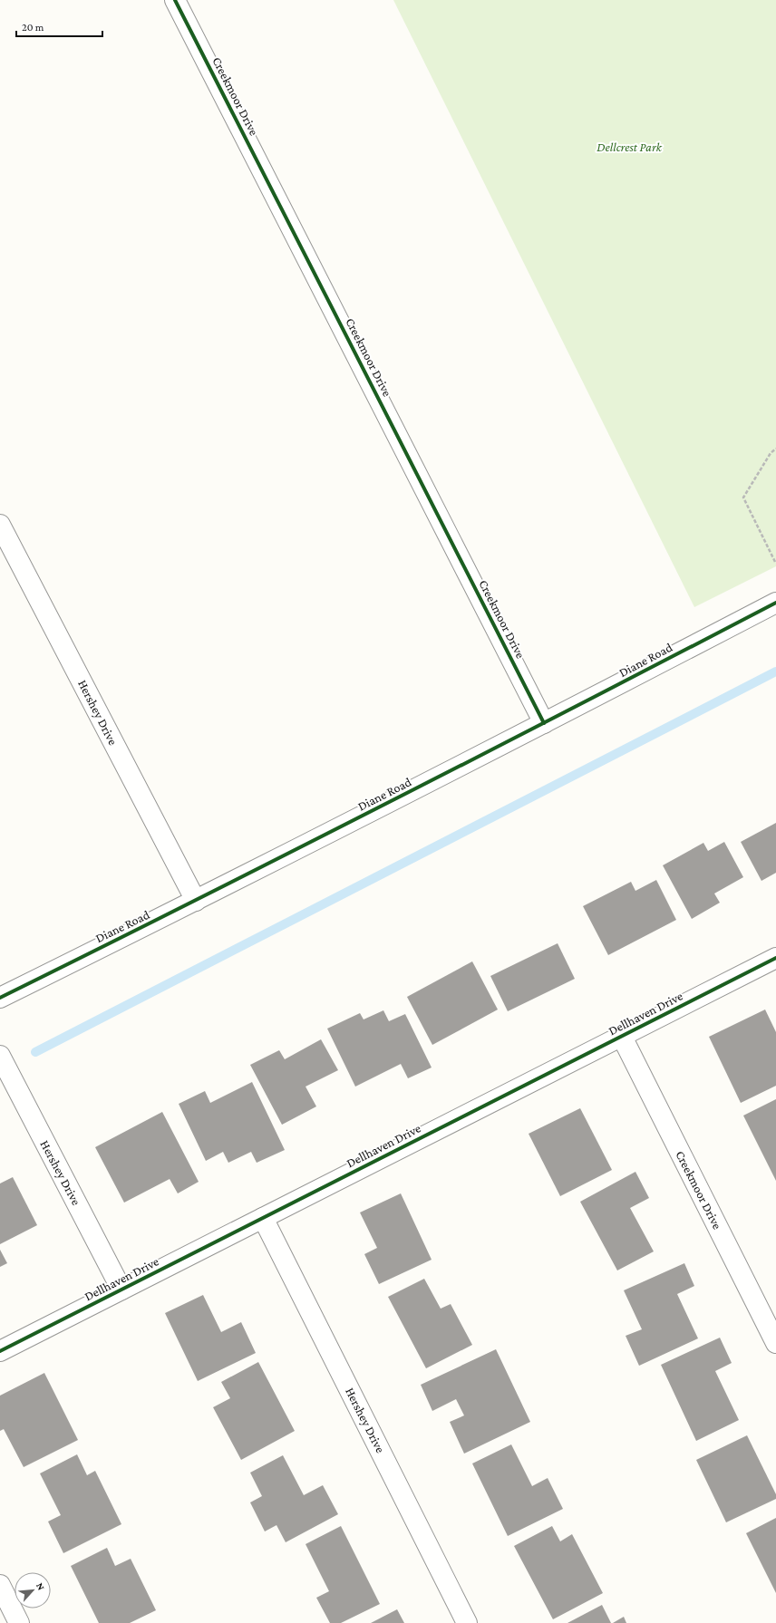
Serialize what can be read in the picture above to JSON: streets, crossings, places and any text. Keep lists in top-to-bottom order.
{
  "streets": {
    "street": [
      "Creekmoor Drive",
      "Diane Road",
      "Hershey Drive",
      "Dellhaven Drive"
    ]
  },
  "crossings": [
    ["Creekmoor Drive", "Diane Road"],
    ["Creekmoor Drive", "Dellhaven Drive"],
    ["Diane Road", "Hershey Drive"],
    ["Hershey Drive", "Dellhaven Drive"]
  ],
  "parks": ["Dellcrest Park"],
  "scale_bar": "20 m",
  "north": "top right"
}
